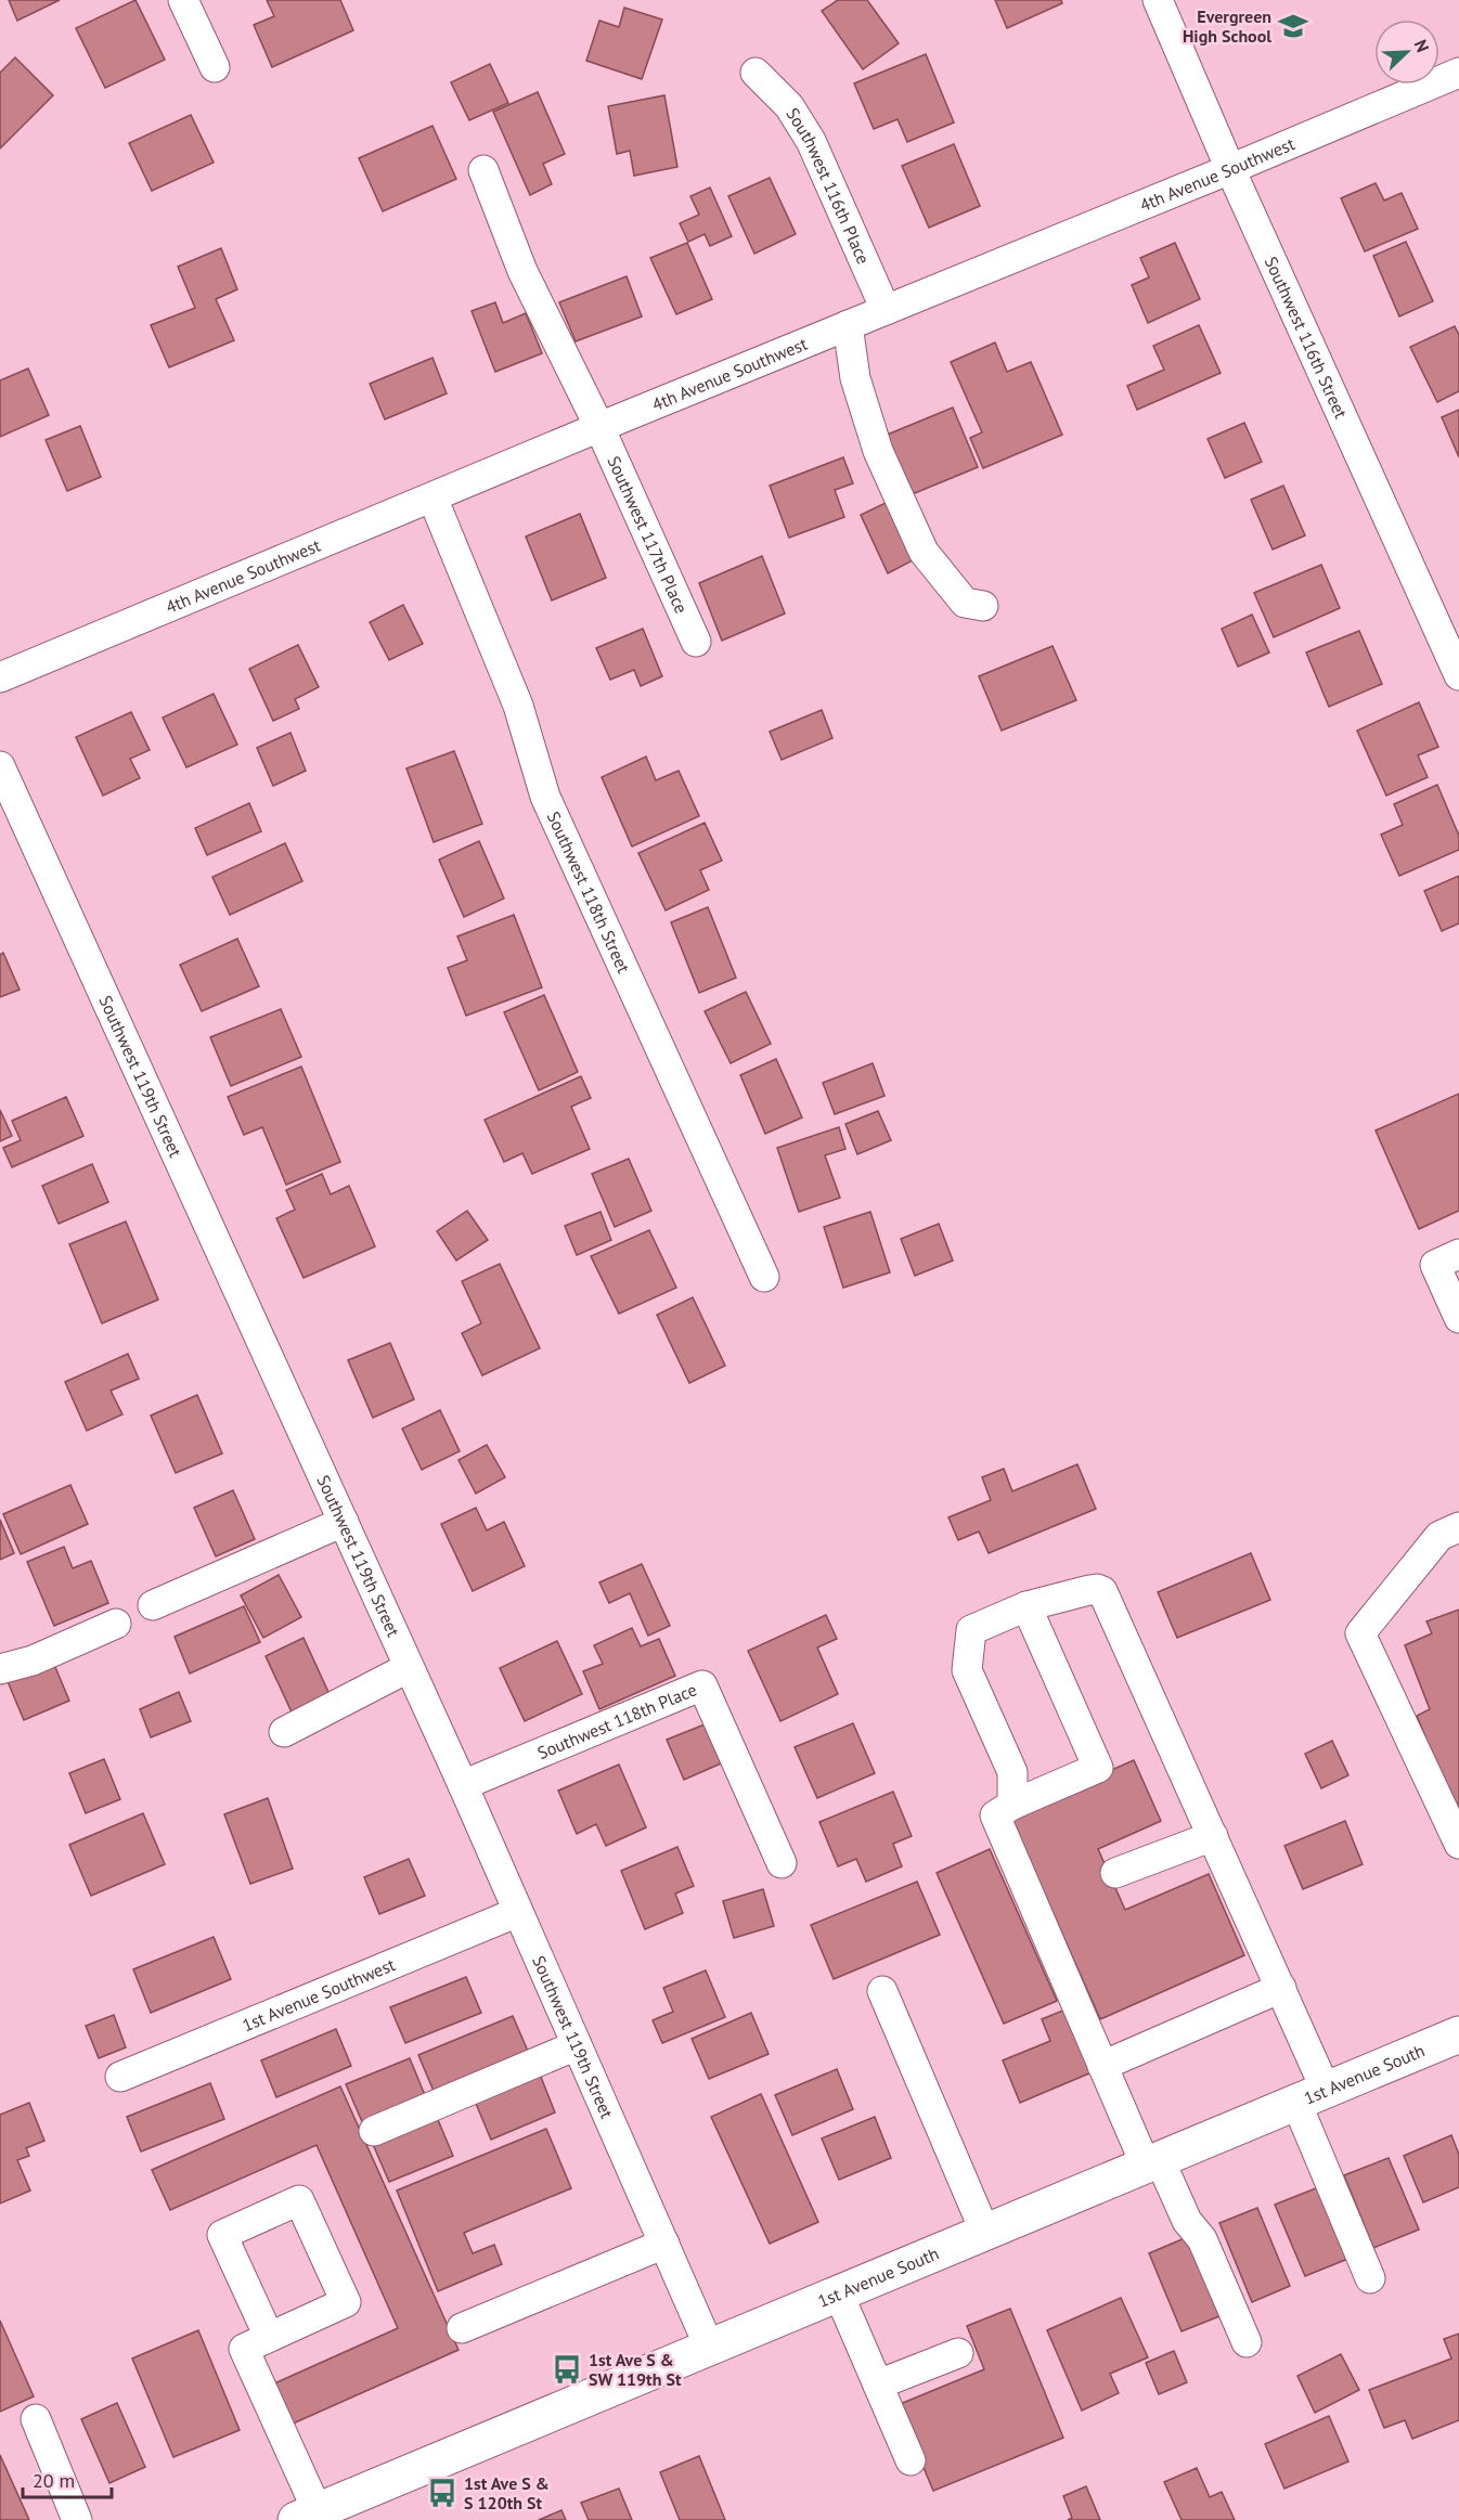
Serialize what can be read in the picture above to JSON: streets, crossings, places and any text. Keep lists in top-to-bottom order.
{
  "streets": {
    "main road": ["1st Avenue South"],
    "street": [
      "4th Avenue Southwest",
      "Southwest 116th Place",
      "Southwest 116th Street",
      "Southwest 117th Place",
      "Southwest 118th Street",
      "Southwest 119th Street",
      "Southwest 118th Place",
      "1st Avenue Southwest"
    ]
  },
  "crossings": [
    ["4th Avenue Southwest", "Southwest 116th Place"],
    ["4th Avenue Southwest", "Southwest 116th Street"],
    ["4th Avenue Southwest", "Southwest 117th Place"],
    ["4th Avenue Southwest", "Southwest 118th Street"],
    ["Southwest 119th Street", "Southwest 118th Place"],
    ["Southwest 119th Street", "1st Avenue Southwest"],
    ["Southwest 119th Street", "1st Avenue South"]
  ],
  "places": {
    "school or university": ["Evergreen High School"],
    "bus stop": ["1st Ave S & SW 119th St", "1st Ave S & S 120th St"]
  },
  "scale_bar": "20 m",
  "north": "top right"
}
